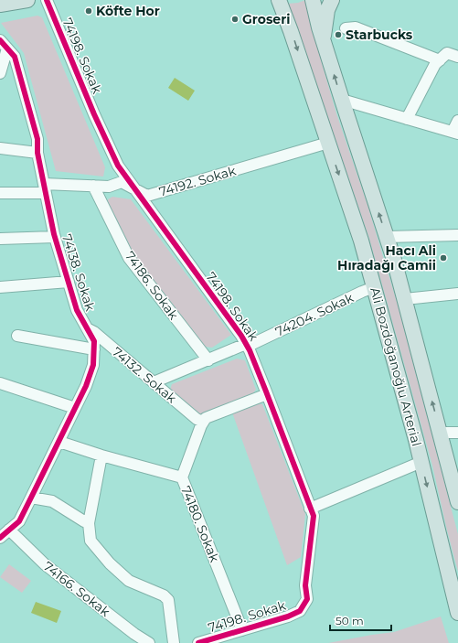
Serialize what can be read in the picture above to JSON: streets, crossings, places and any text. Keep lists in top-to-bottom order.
{
  "streets": {
    "main road": ["Ali Bozdoğanoğlu Arterial"],
    "street": [
      "74198. Sokak",
      "74192. Sokak",
      "74138. Sokak",
      "74186. Sokak",
      "74204. Sokak",
      "74132. Sokak",
      "74180. Sokak",
      "74166. Sokak"
    ]
  },
  "crossings": [
    ["74198. Sokak", "74192. Sokak"],
    ["74198. Sokak", "74204. Sokak"],
    ["74198. Sokak", "74180. Sokak"],
    ["74192. Sokak", "74138. Sokak"],
    ["74192. Sokak", "74186. Sokak"],
    ["74192. Sokak", "Ali Bozdoğanoğlu Arterial"],
    ["74138. Sokak", "74132. Sokak"],
    ["74138. Sokak", "74166. Sokak"],
    ["74186. Sokak", "74204. Sokak"],
    ["74204. Sokak", "Ali Bozdoğanoğlu Arterial"],
    ["74204. Sokak", "74132. Sokak"],
    ["74132. Sokak", "74180. Sokak"]
  ],
  "places": [
    "Köfte Hor",
    "Groseri",
    "Starbucks",
    "Hacı Ali Hıradağı Camii"
  ],
  "scale_bar": "50 m"
}
